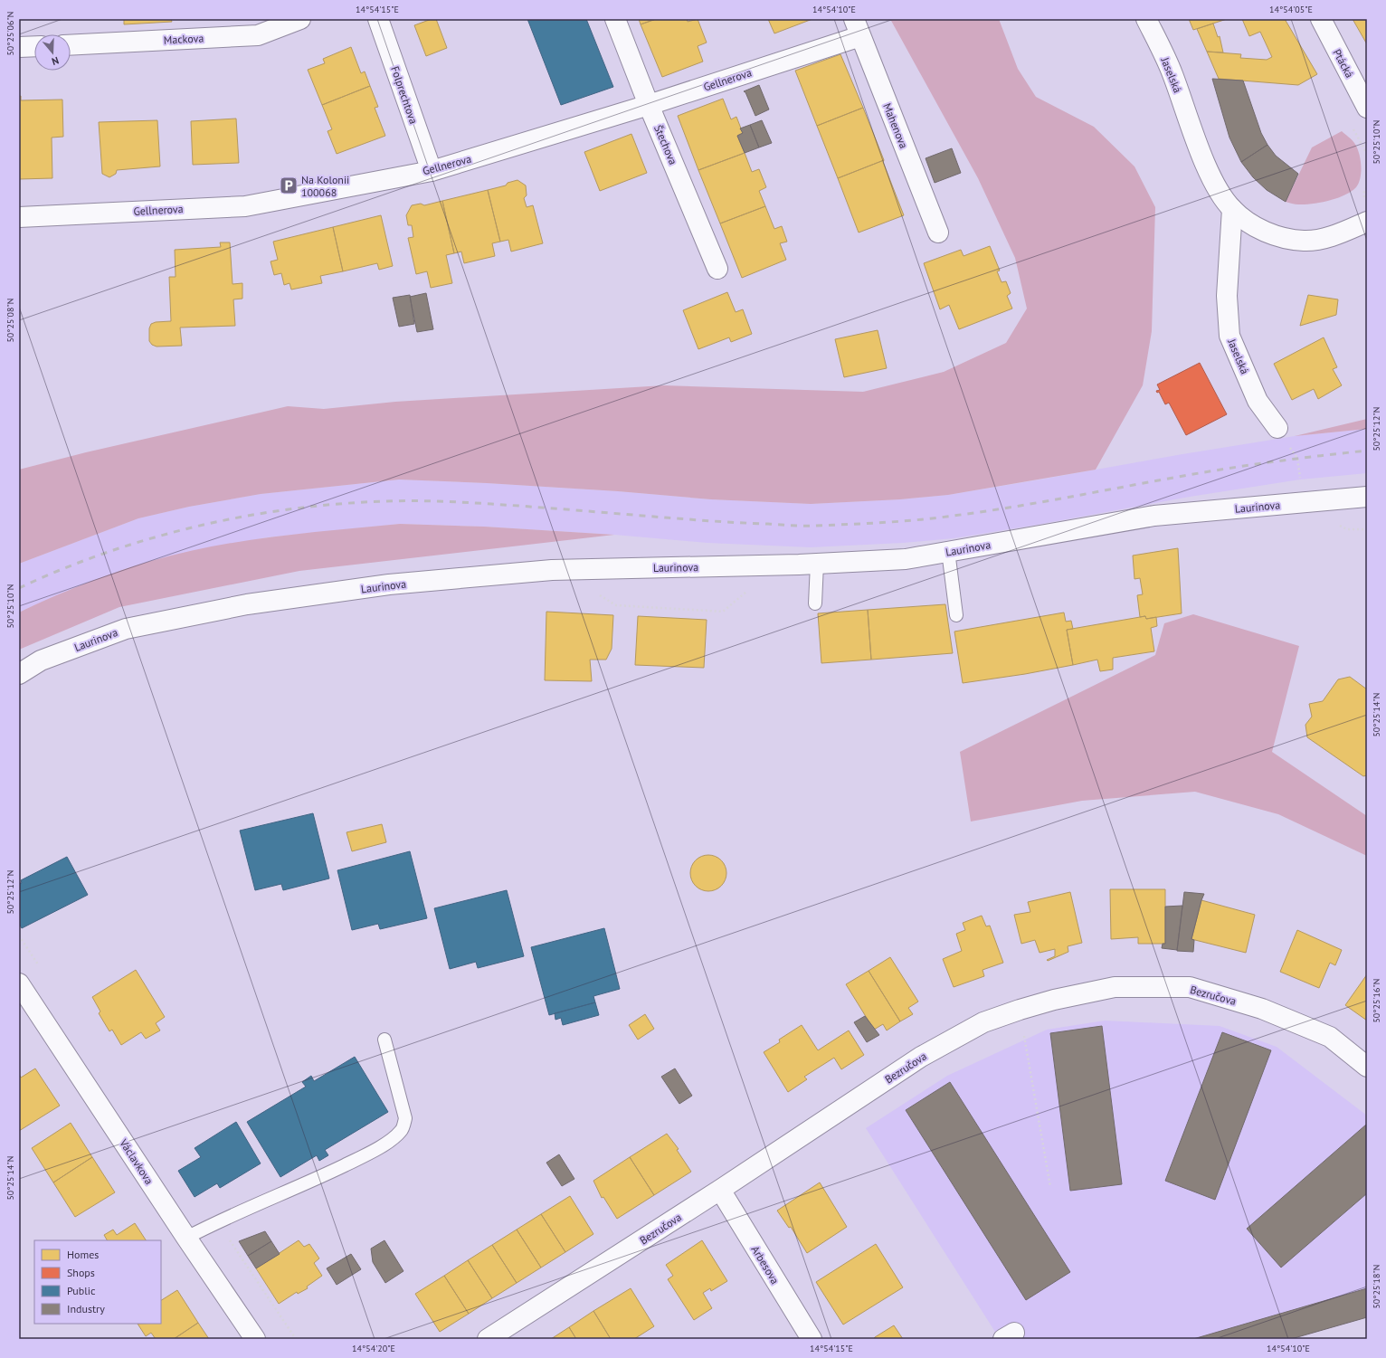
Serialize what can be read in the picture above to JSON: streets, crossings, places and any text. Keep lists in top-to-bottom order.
{
  "streets": {
    "street": [
      "Mackova",
      "Ptácká",
      "Jaselská",
      "Gellnerova",
      "Folprechtova",
      "Mahenova",
      "Štechova",
      "Laurinova",
      "Bezručova",
      "Václavkova",
      "Arbesova"
    ]
  },
  "crossings": [
    ["Gellnerova", "Folprechtova"],
    ["Gellnerova", "Mahenova"],
    ["Gellnerova", "Štechova"],
    ["Bezručova", "Arbesova"]
  ],
  "places": {
    "parking": ["Na Kolonii 100068"]
  },
  "legend": [
    "Homes",
    "Shops",
    "Public",
    "Industry"
  ],
  "north": "bottom",
  "coordinates": [
    "14°54'15\"E",
    "14°54'10\"E",
    "14°54'05\"E",
    "50°25'06\"N",
    "50°25'10\"N",
    "50°25'08\"N",
    "50°25'12\"N",
    "50°25'14\"N",
    "50°25'16\"N",
    "50°25'18\"N",
    "14°54'20\"E"
  ]
}
